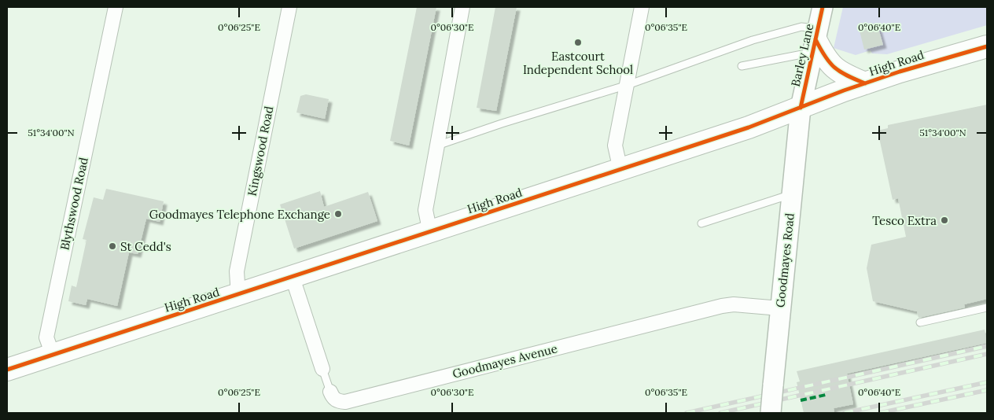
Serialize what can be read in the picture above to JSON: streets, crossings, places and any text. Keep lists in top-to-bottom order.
{
  "streets": {
    "main road": ["Barley Lane", "High Road", "Goodmayes Road"],
    "street": ["Kingswood Road", "Blythswood Road", "Goodmayes Avenue"]
  },
  "crossings": [
    ["Barley Lane", "High Road"],
    ["Barley Lane", "Goodmayes Road"],
    ["High Road", "Kingswood Road"],
    ["High Road", "Blythswood Road"],
    ["High Road", "Goodmayes Road"],
    ["High Road", "Goodmayes Avenue"],
    ["Goodmayes Road", "Goodmayes Avenue"]
  ],
  "places": [
    "Eastcourt Independent School",
    "Goodmayes Telephone Exchange",
    "Tesco Extra",
    "St Cedd's"
  ],
  "coordinates": [
    "0°06'25\"E",
    "0°06'30\"E",
    "0°06'35\"E",
    "0°06'40\"E",
    "51°34'00\"N"
  ]
}
